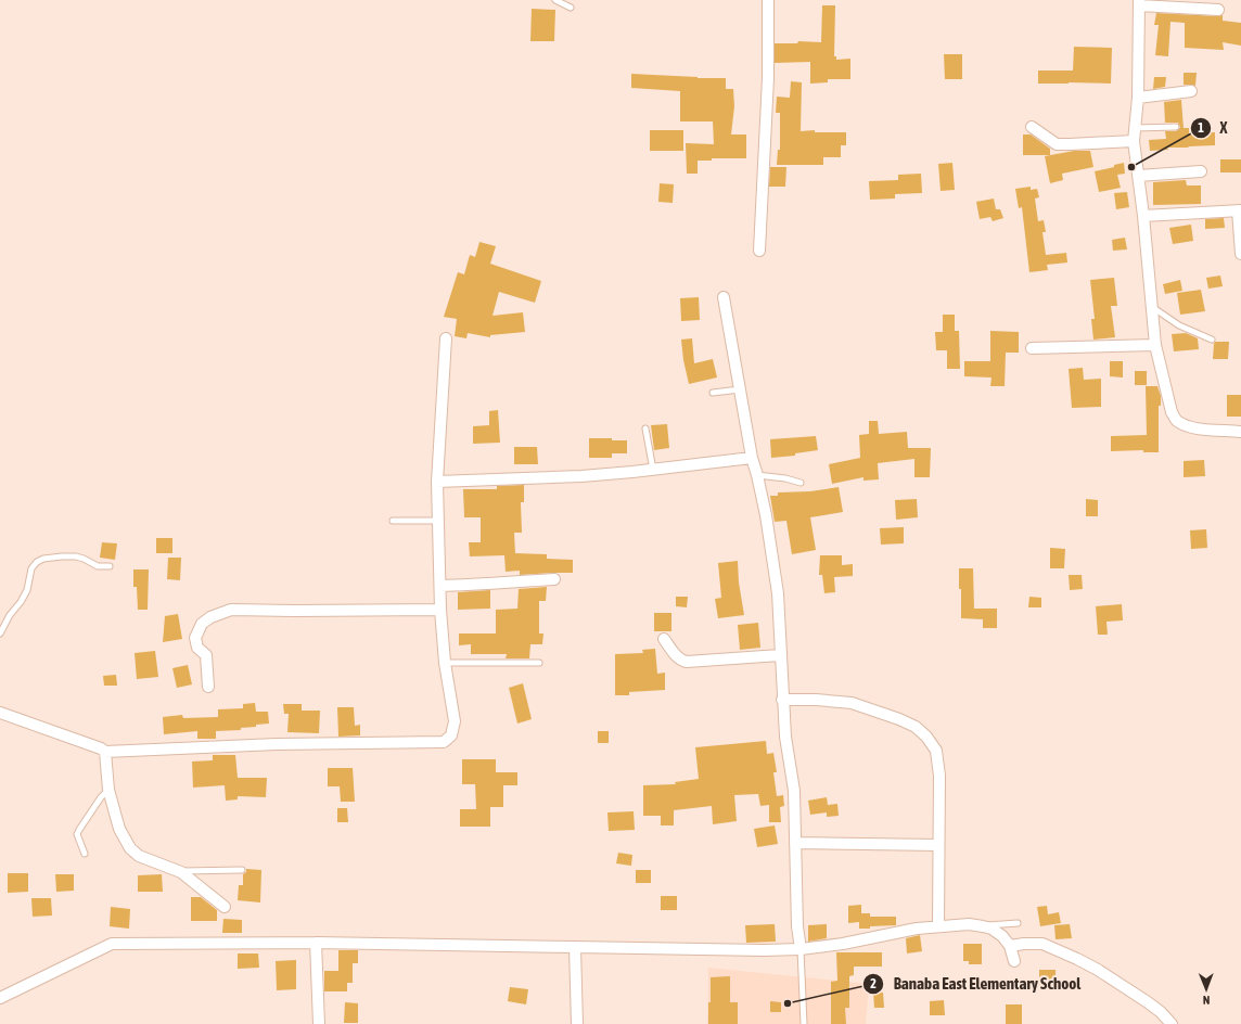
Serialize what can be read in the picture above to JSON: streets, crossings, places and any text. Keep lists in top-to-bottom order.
{
  "places": ["X", "Banaba East Elementary School"],
  "north": "bottom"
}
